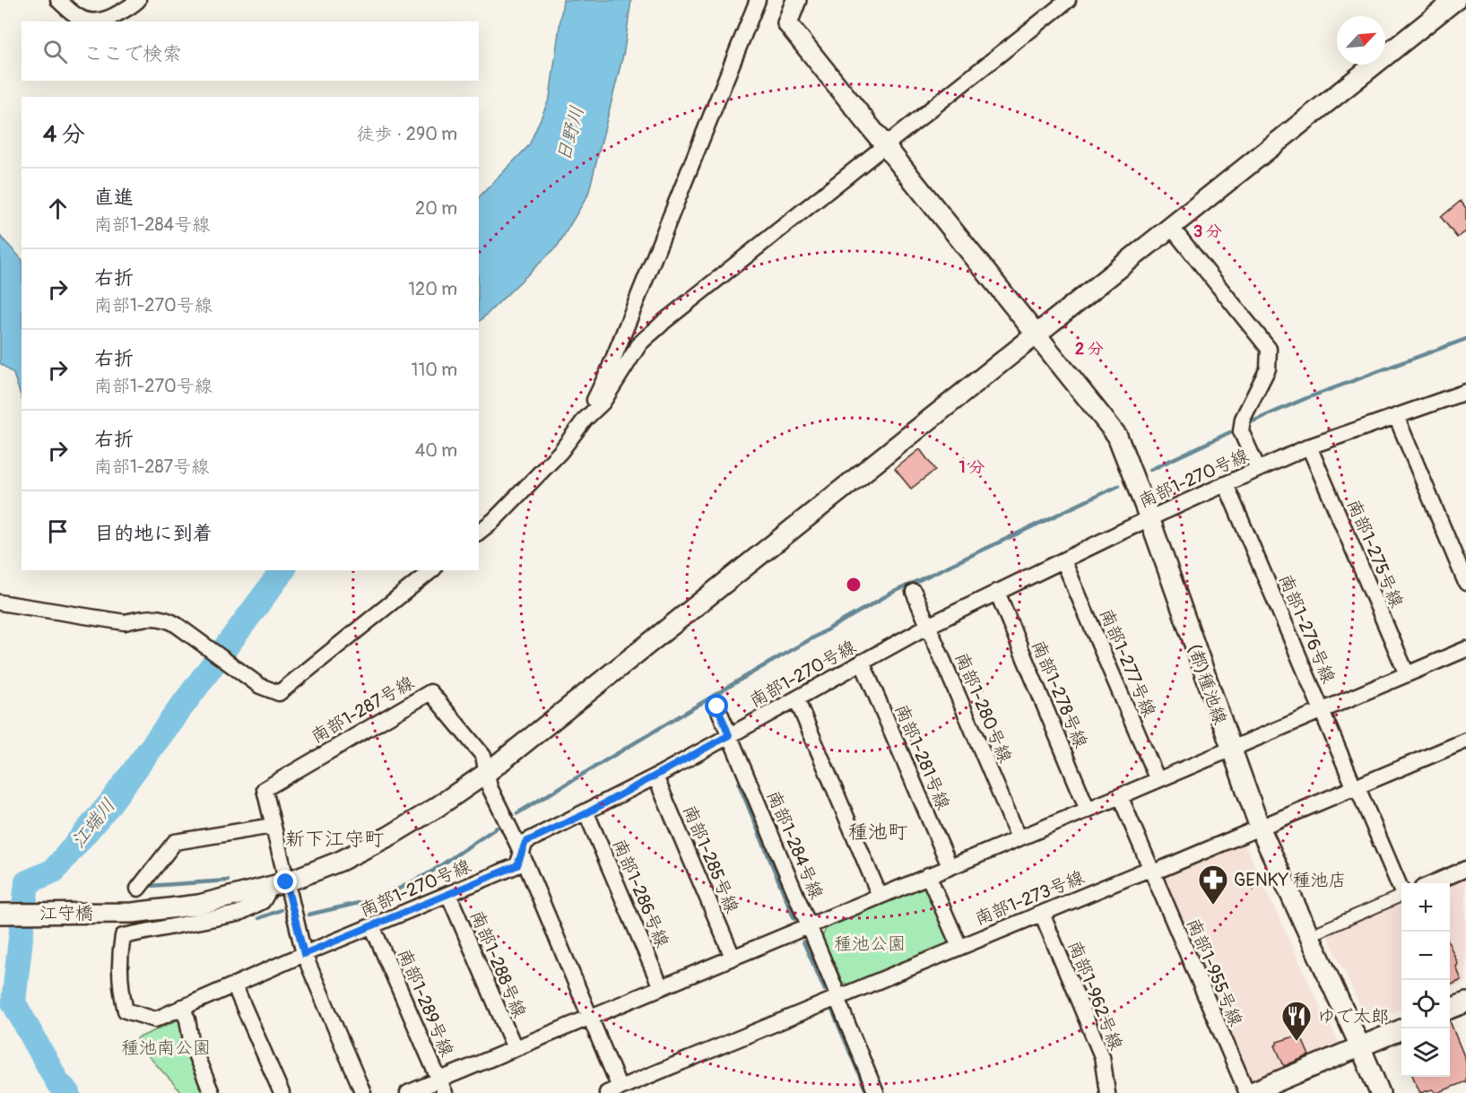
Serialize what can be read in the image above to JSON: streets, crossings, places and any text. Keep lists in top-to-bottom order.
{
  "streets": {
    "street": [
      "南部1-270号線",
      "南部1-275号線",
      "南部1-276号線",
      "南部1-277号線",
      "(都)種池線",
      "南部1-278号線",
      "南部1-280号線",
      "南部1-287号線",
      "南部1-281号線",
      "南部1-284号線",
      "南部1-285号線",
      "南部1-286号線",
      "南部1-273号線",
      "江守橋",
      "南部1-288号線",
      "南部1-955号線",
      "南部1-962号線",
      "南部1-289号線"
    ]
  },
  "crossings": [
    ["南部1-270号線", "南部1-275号線"],
    ["南部1-270号線", "南部1-276号線"],
    ["南部1-270号線", "南部1-277号線"],
    ["南部1-270号線", "(都)種池線"],
    ["南部1-270号線", "南部1-278号線"],
    ["南部1-270号線", "南部1-280号線"],
    ["南部1-270号線", "南部1-287号線"],
    ["南部1-270号線", "南部1-281号線"],
    ["南部1-270号線", "南部1-284号線"],
    ["南部1-270号線", "南部1-285号線"],
    ["南部1-270号線", "南部1-286号線"],
    ["南部1-270号線", "江守橋"],
    ["南部1-270号線", "南部1-288号線"],
    ["南部1-270号線", "南部1-289号線"],
    ["南部1-276号線", "南部1-273号線"],
    ["(都)種池線", "南部1-273号線"],
    ["(都)種池線", "江守橋"],
    ["南部1-287号線", "南部1-273号線"],
    ["南部1-287号線", "江守橋"],
    ["南部1-284号線", "南部1-273号線"],
    ["南部1-273号線", "南部1-955号線"],
    ["南部1-273号線", "南部1-962号線"]
  ],
  "districts": ["種池町", "新下江守町"],
  "water": ["日野川", "江端川"],
  "parks": ["種池公園", "種池南公園"],
  "places": {
    "pharmacy": ["GENKY 種池店"],
    "restaurant": ["ゆで太郎"]
  },
  "north": "top right",
  "page": {
    "search": "ここで検索",
    "heading": ["4 分", "徒歩 · 290 m"],
    "list": [
      ["直進", "南部1-284号線", "20 m"],
      ["右折", "南部1-270号線", "120 m"],
      ["右折", "南部1-270号線", "110 m"],
      ["右折", "南部1-287号線", "40 m"],
      "目的地に到着"
    ],
    "map_buttons": ["+", "−"]
  },
  "rings": ["3 分", "2 分", "1 分"]
}
